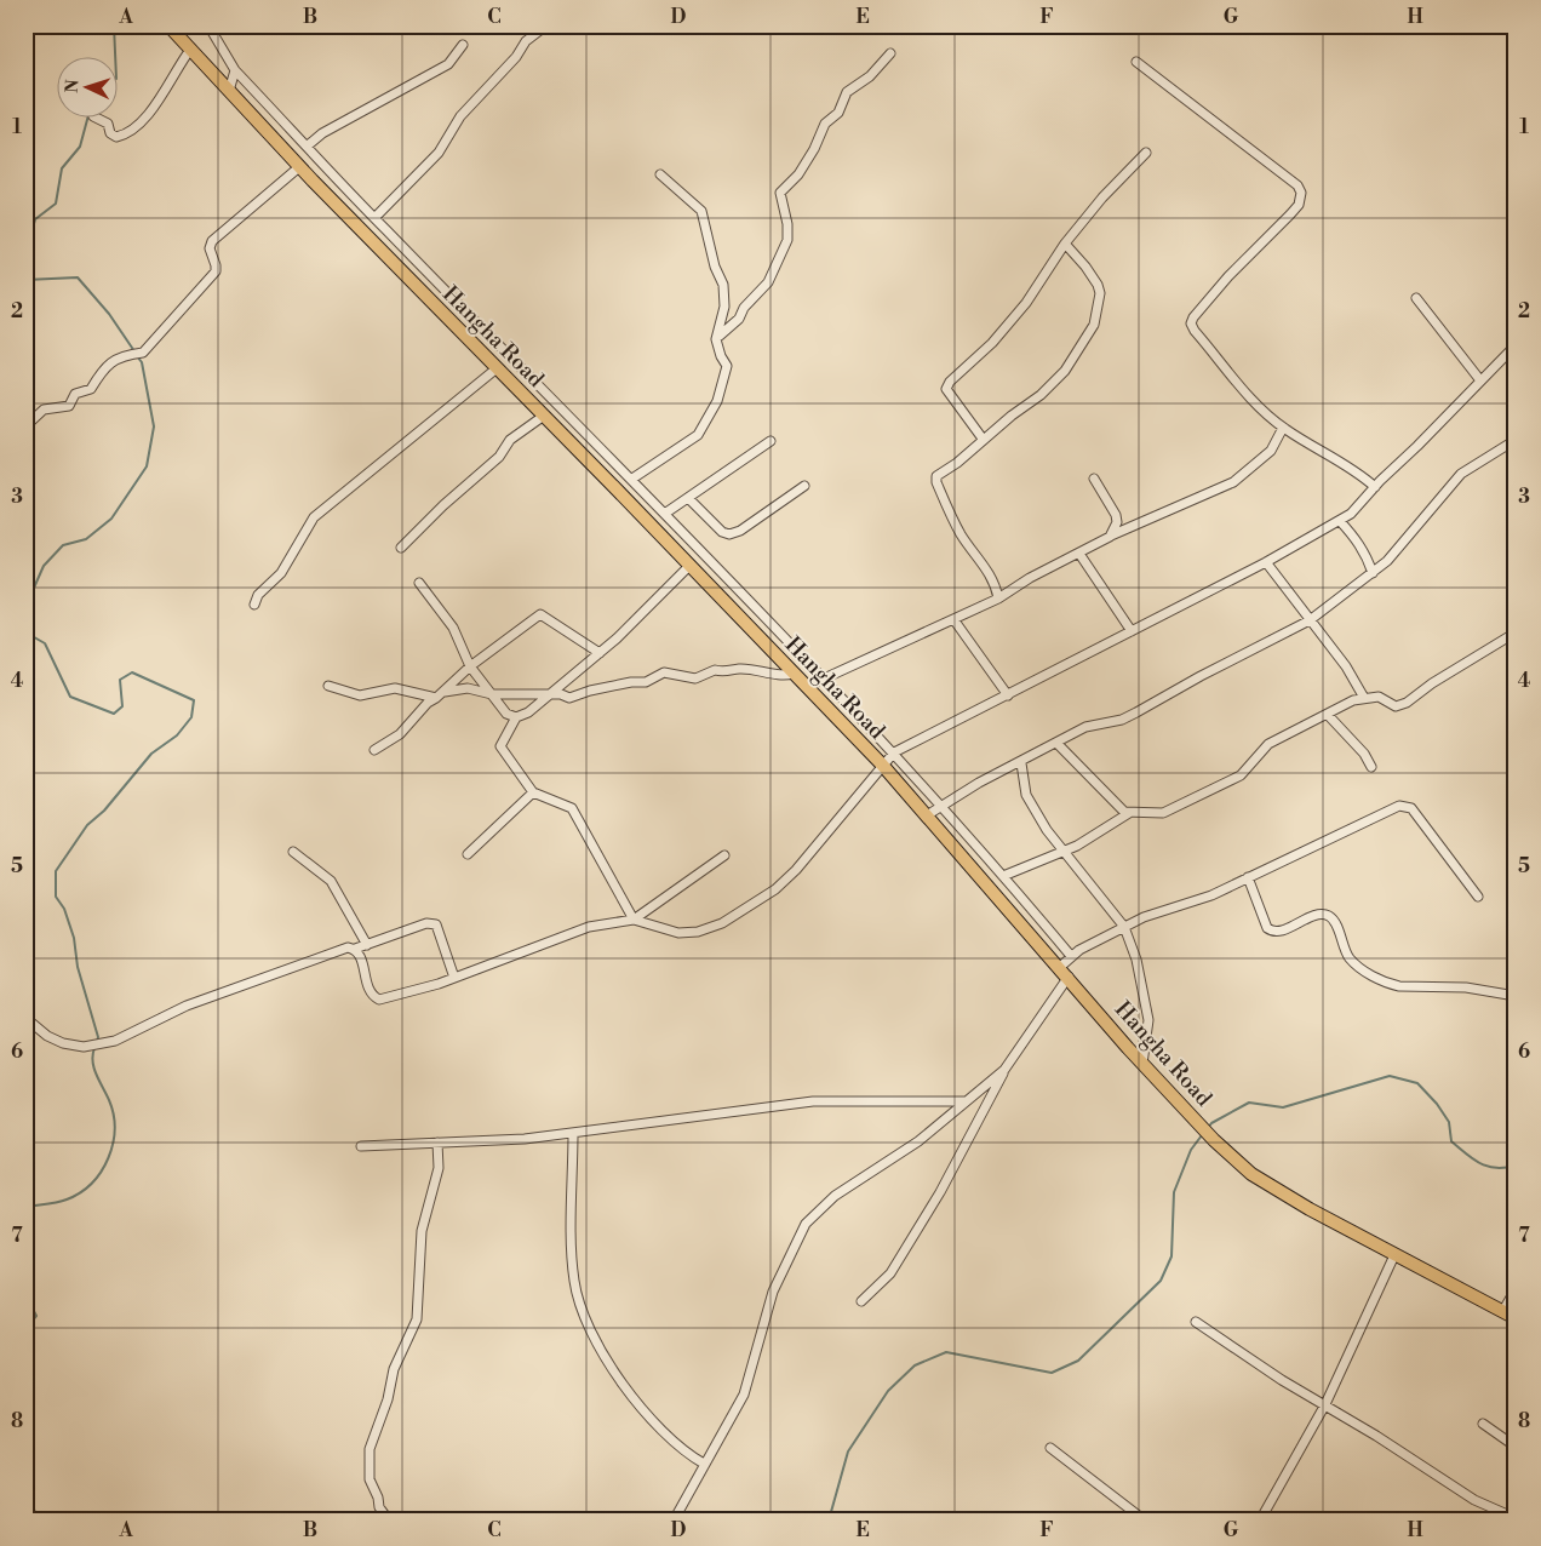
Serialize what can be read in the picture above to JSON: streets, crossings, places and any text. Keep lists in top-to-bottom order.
{
  "streets": {
    "highway": ["Hangha Road"]
  },
  "north": "left",
  "grid": {
    "columns": [
      "A",
      "B",
      "C",
      "D",
      "E",
      "F",
      "G",
      "H"
    ],
    "rows": [
      "1",
      "2",
      "3",
      "4",
      "5",
      "6",
      "7",
      "8"
    ]
  }
}
